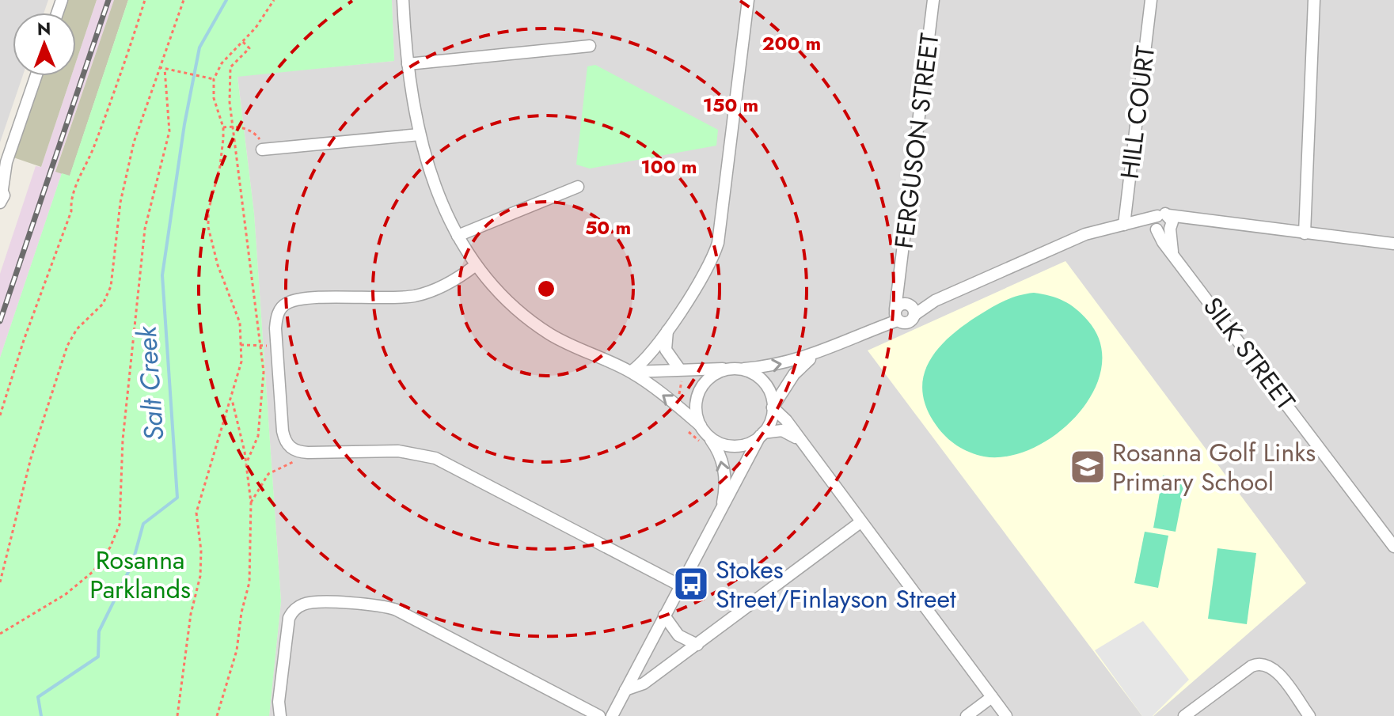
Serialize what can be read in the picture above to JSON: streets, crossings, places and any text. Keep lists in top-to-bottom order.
{
  "streets": {
    "street": ["HILL COURT", "FERGUSON STREET", "SILK STREET"]
  },
  "water": ["Salt Creek"],
  "parks": ["Rosanna Parklands"],
  "places": {
    "school or university": ["Rosanna Golf Links Primary School"],
    "bus stop": ["Stokes Street/Finlayson Street"]
  },
  "north": "top",
  "rings": [
    "200 m",
    "150 m",
    "100 m",
    "50 m"
  ]
}
